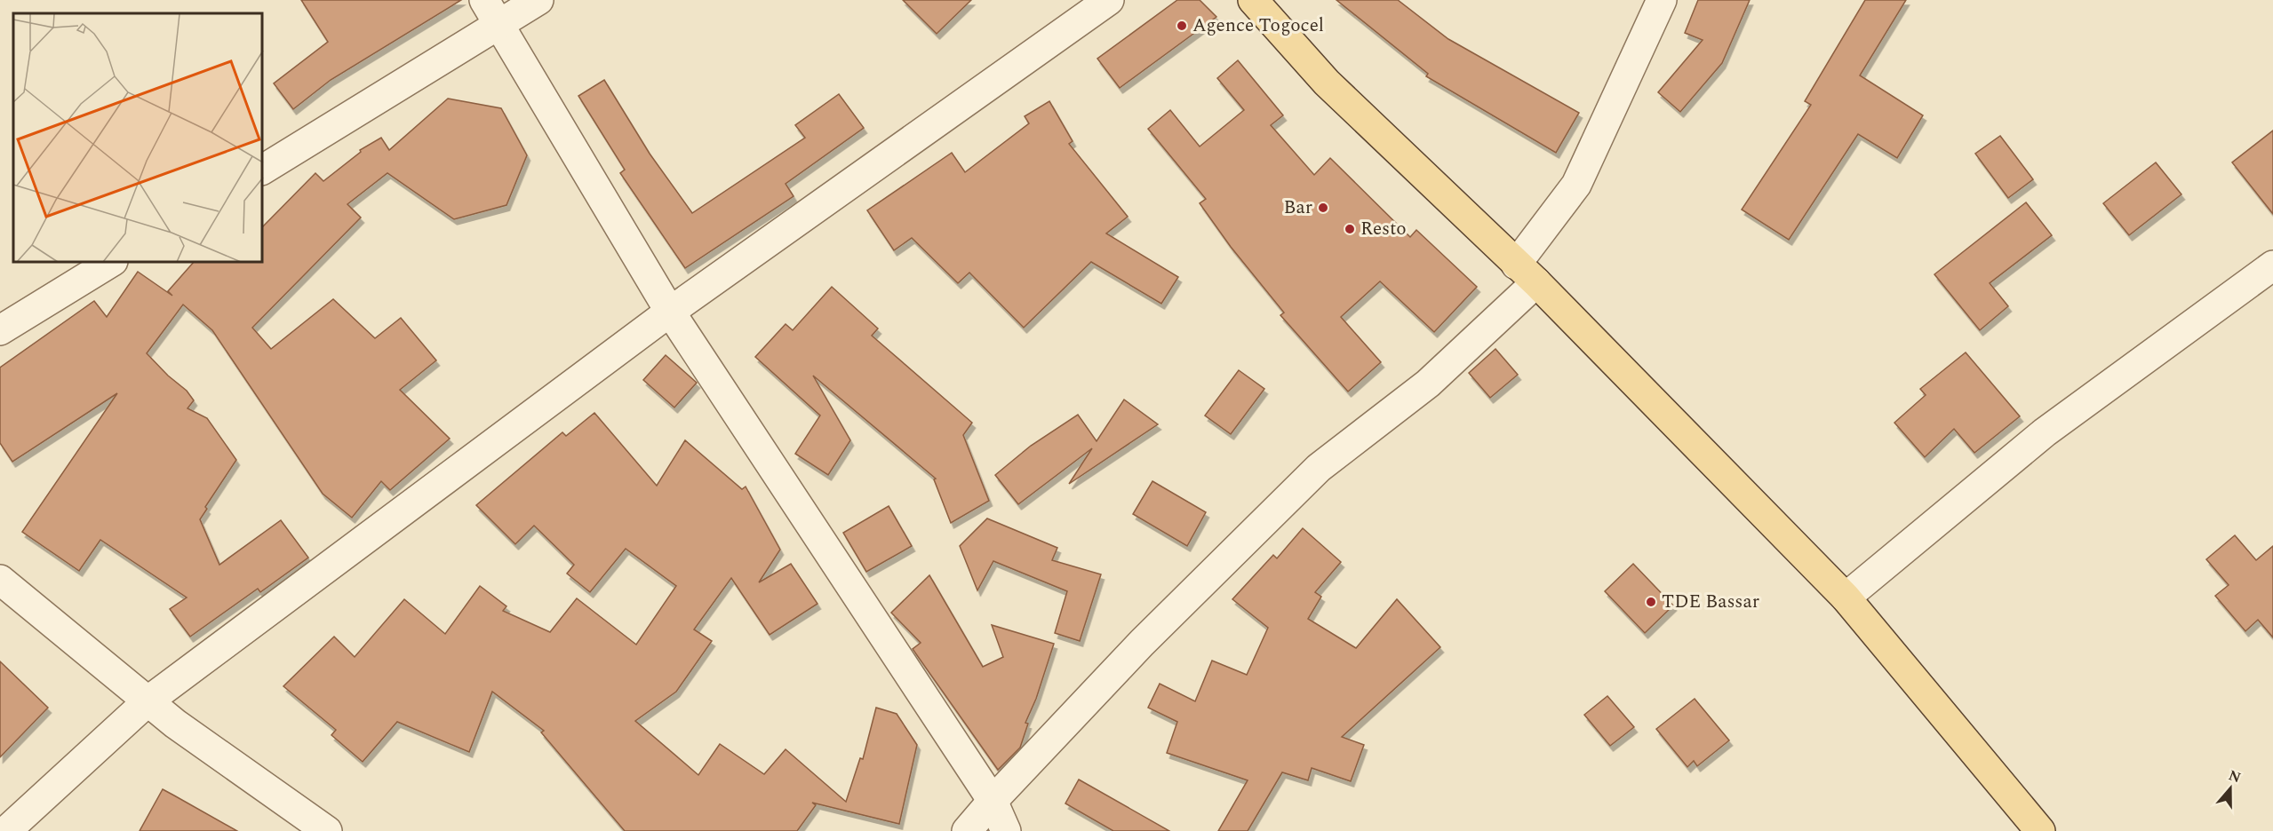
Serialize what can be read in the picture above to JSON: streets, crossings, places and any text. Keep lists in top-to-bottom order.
{
  "places": [
    "Agence Togocel",
    "Bar",
    "Resto",
    "TDE Bassar"
  ],
  "north": "top"
}
